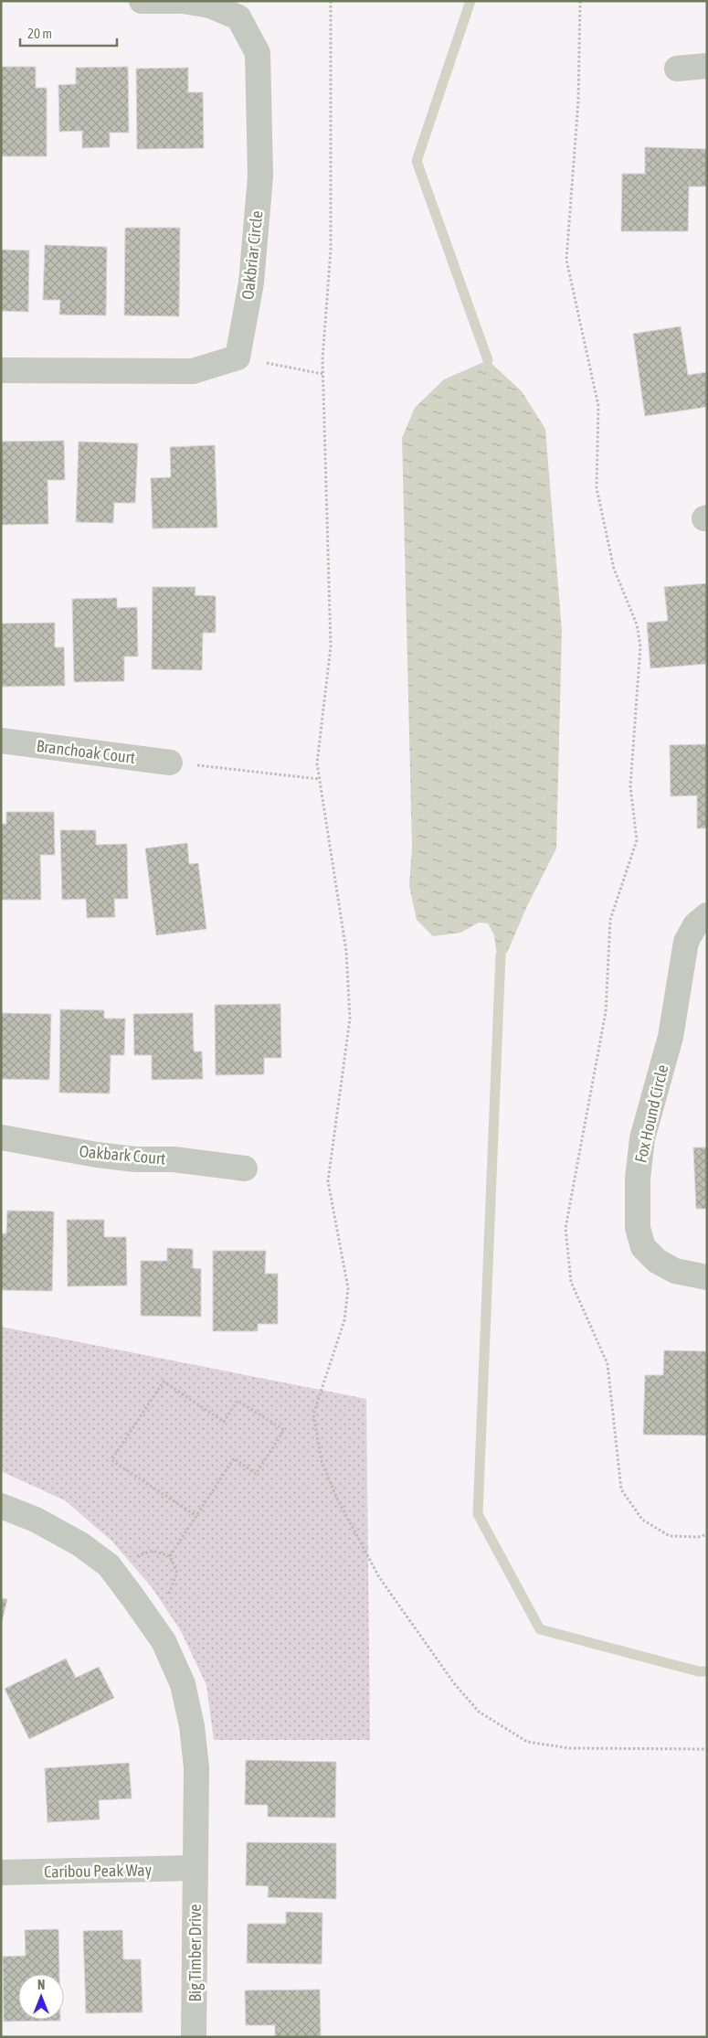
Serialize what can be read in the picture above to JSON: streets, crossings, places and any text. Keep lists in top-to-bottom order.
{
  "streets": {
    "street": [
      "Oakbriar Circle",
      "Branchoak Court",
      "Fox Hound Circle",
      "Oakbark Court",
      "Caribou Peak Way",
      "Big Timber Drive"
    ]
  },
  "crossings": [
    ["Caribou Peak Way", "Big Timber Drive"]
  ],
  "scale_bar": "20 m",
  "north": "top"
}
